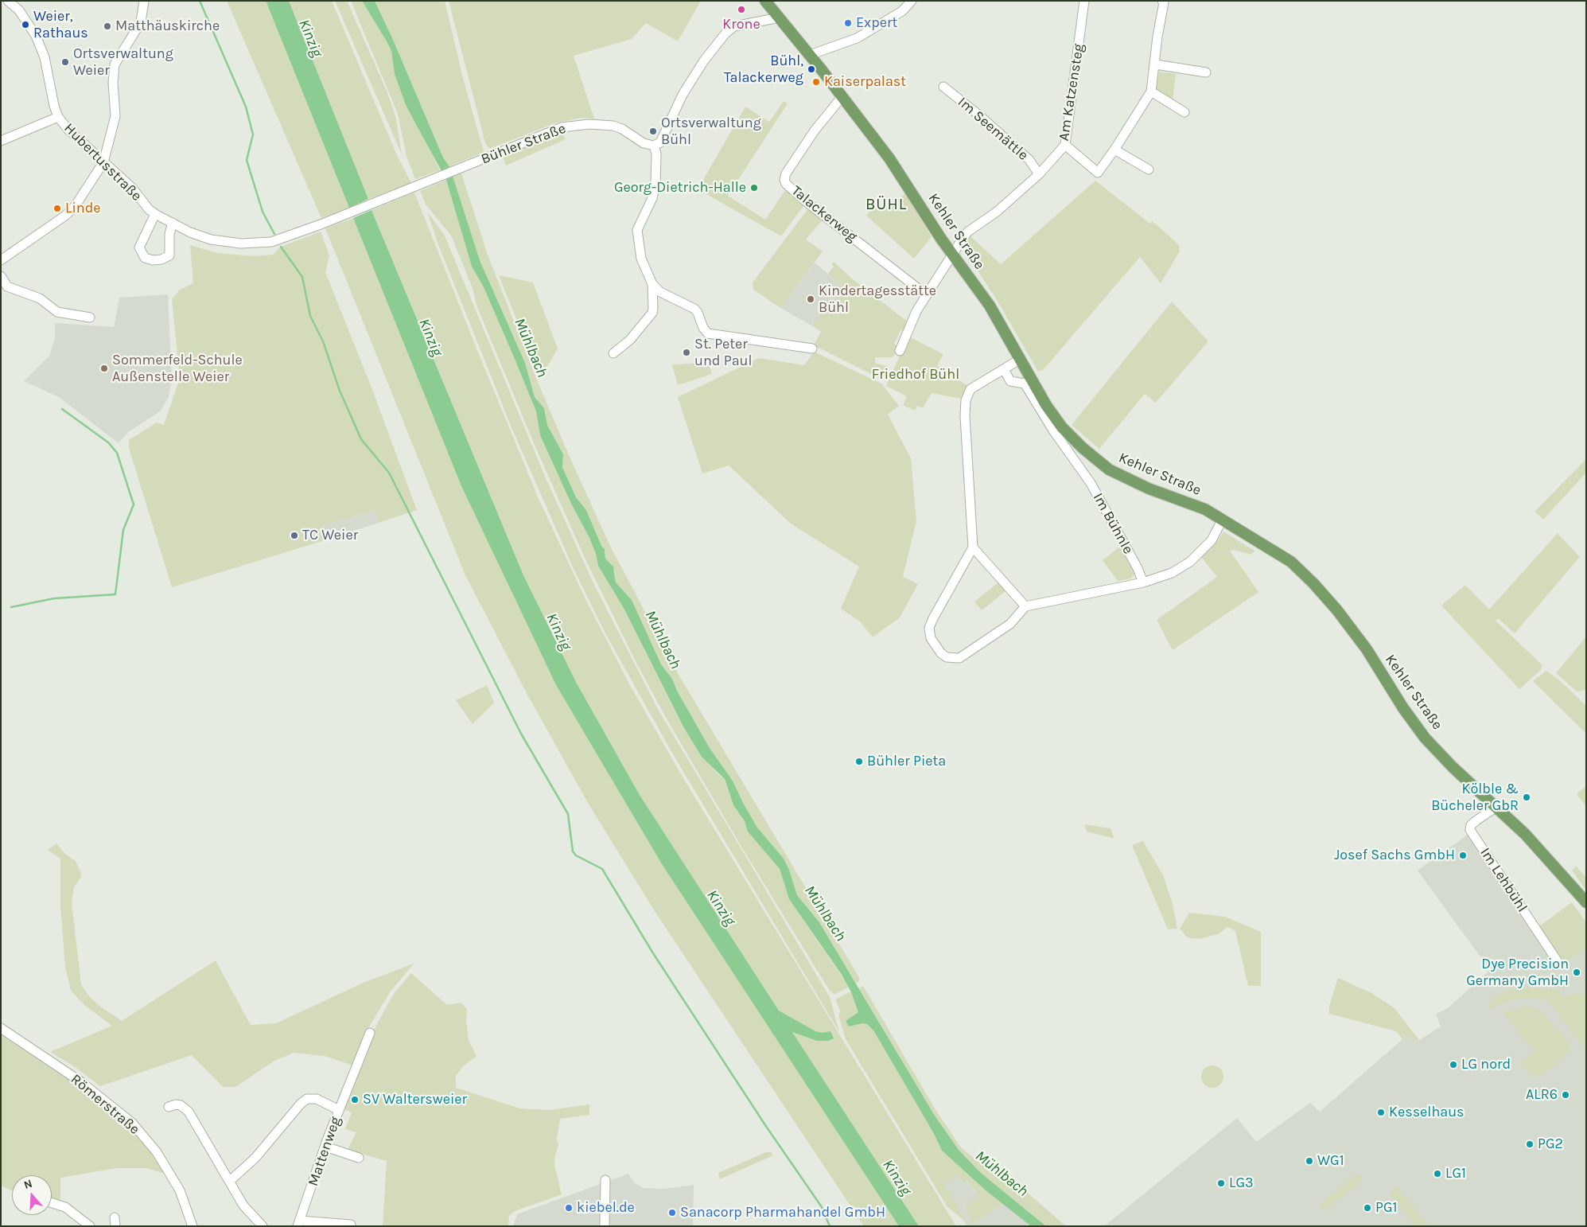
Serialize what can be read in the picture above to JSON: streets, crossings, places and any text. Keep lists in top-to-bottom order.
{
  "streets": {
    "main road": ["Kehler Straße"],
    "street": [
      "Am Katzensteg",
      "Im Seemättle",
      "Bühler Straße",
      "Hubertusstraße",
      "Talackerweg",
      "Im Bühnle",
      "Im Lehbühl",
      "Römerstraße",
      "Mattenweg"
    ]
  },
  "crossings": [
    ["Am Katzensteg", "Im Seemättle"],
    ["Am Katzensteg", "Talackerweg"],
    ["Am Katzensteg", "Kehler Straße"],
    ["Bühler Straße", "Hubertusstraße"],
    ["Talackerweg", "Kehler Straße"],
    ["Kehler Straße", "Im Lehbühl"]
  ],
  "districts": ["BÜHL"],
  "water": ["Kinzig", "Mühlbach"],
  "parks": ["Friedhof Bühl"],
  "places": [
    "Krone",
    "Expert",
    "Weier, Rathaus",
    "Matthäuskirche",
    "Ortsverwaltung Weier",
    "Bühl, Talackerweg",
    "Kaiserpalast",
    "Ortsverwaltung Bühl",
    "Georg-Dietrich-Halle",
    "Linde",
    "Kindertagesstätte Bühl",
    "St. Peter und Paul",
    "Sommerfeld-Schule Außenstelle Weier",
    "TC Weier",
    "Bühler Pieta",
    "Kölble & Bücheler GbR",
    "Josef Sachs GmbH",
    "Dye Precision Germany GmbH",
    "LG nord",
    "ALR6",
    "SV Waltersweier",
    "Kesselhaus",
    "PG2",
    "WG1",
    "LG1",
    "LG3",
    "kiebel.de",
    "PG1",
    "Sanacorp Pharmahandel GmbH"
  ],
  "north": "top"
}
